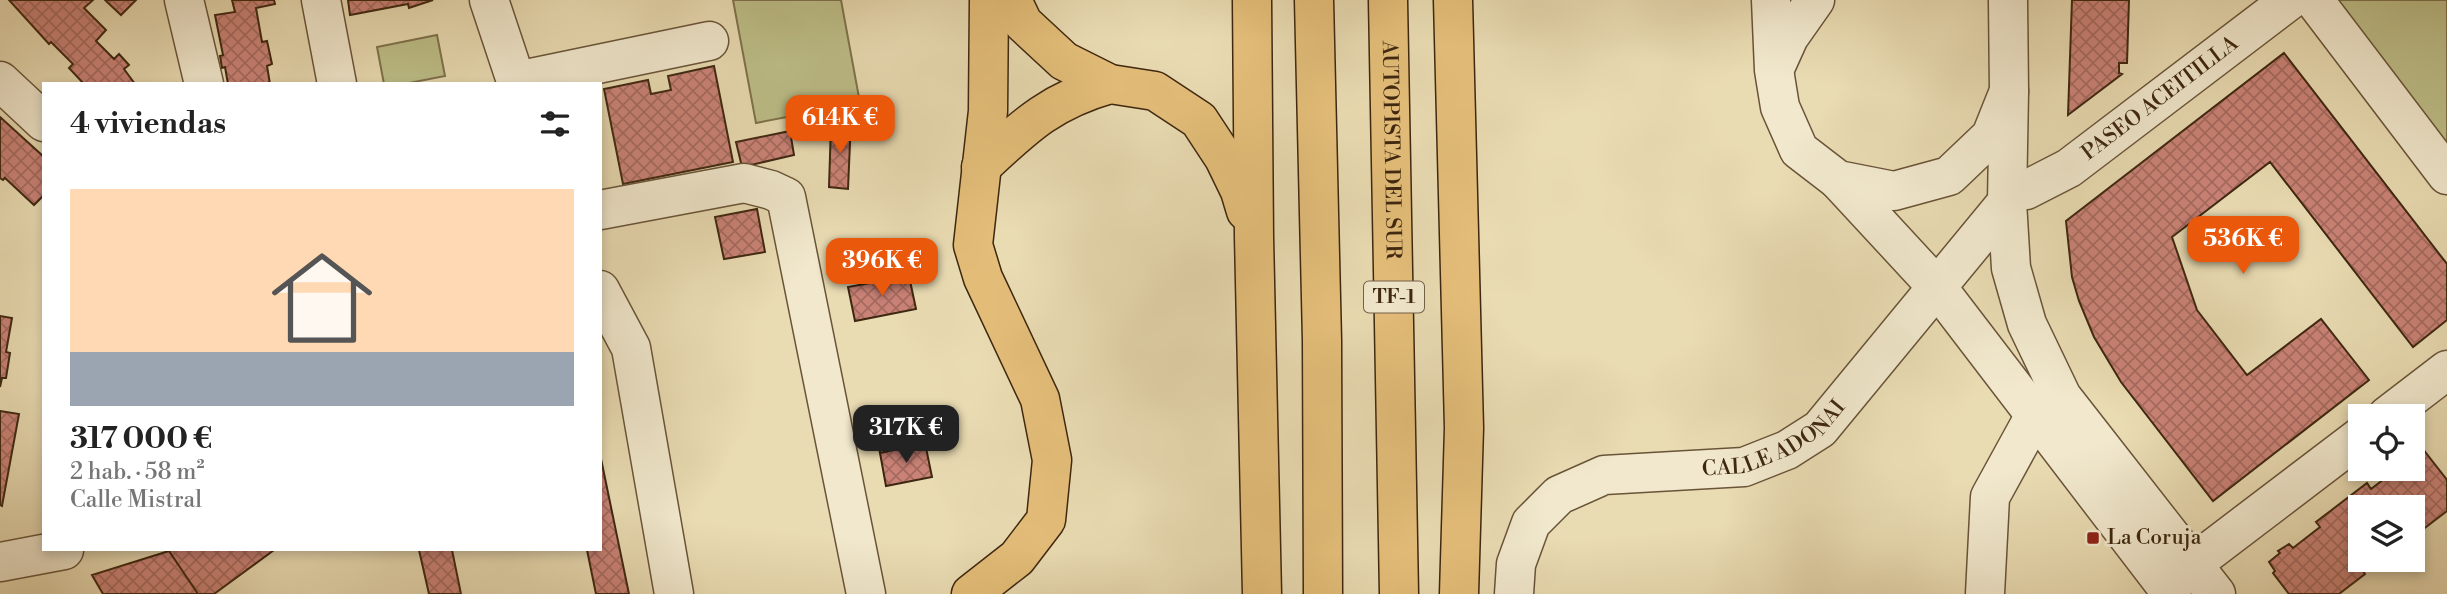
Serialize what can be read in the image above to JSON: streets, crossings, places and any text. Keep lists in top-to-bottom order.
{
  "streets": {
    "main road": ["AUTOPISTA DEL SUR", "TF-1"],
    "street": ["PASEO ACEITILLA", "CALLE ADONAI"]
  },
  "crossings": [
    ["PASEO ACEITILLA", "CALLE ADONAI"]
  ],
  "places": {
    "transit": ["La Coruja"]
  },
  "page": {
    "heading": "4 viviendas",
    "price": [
      "614K €",
      "536K €",
      "396K €",
      "317K €"
    ],
    "list": [
      {
        "name": "317 000 €",
        "note": "2 hab. · 58 m² · Calle Mistral"
      }
    ]
  }
}
